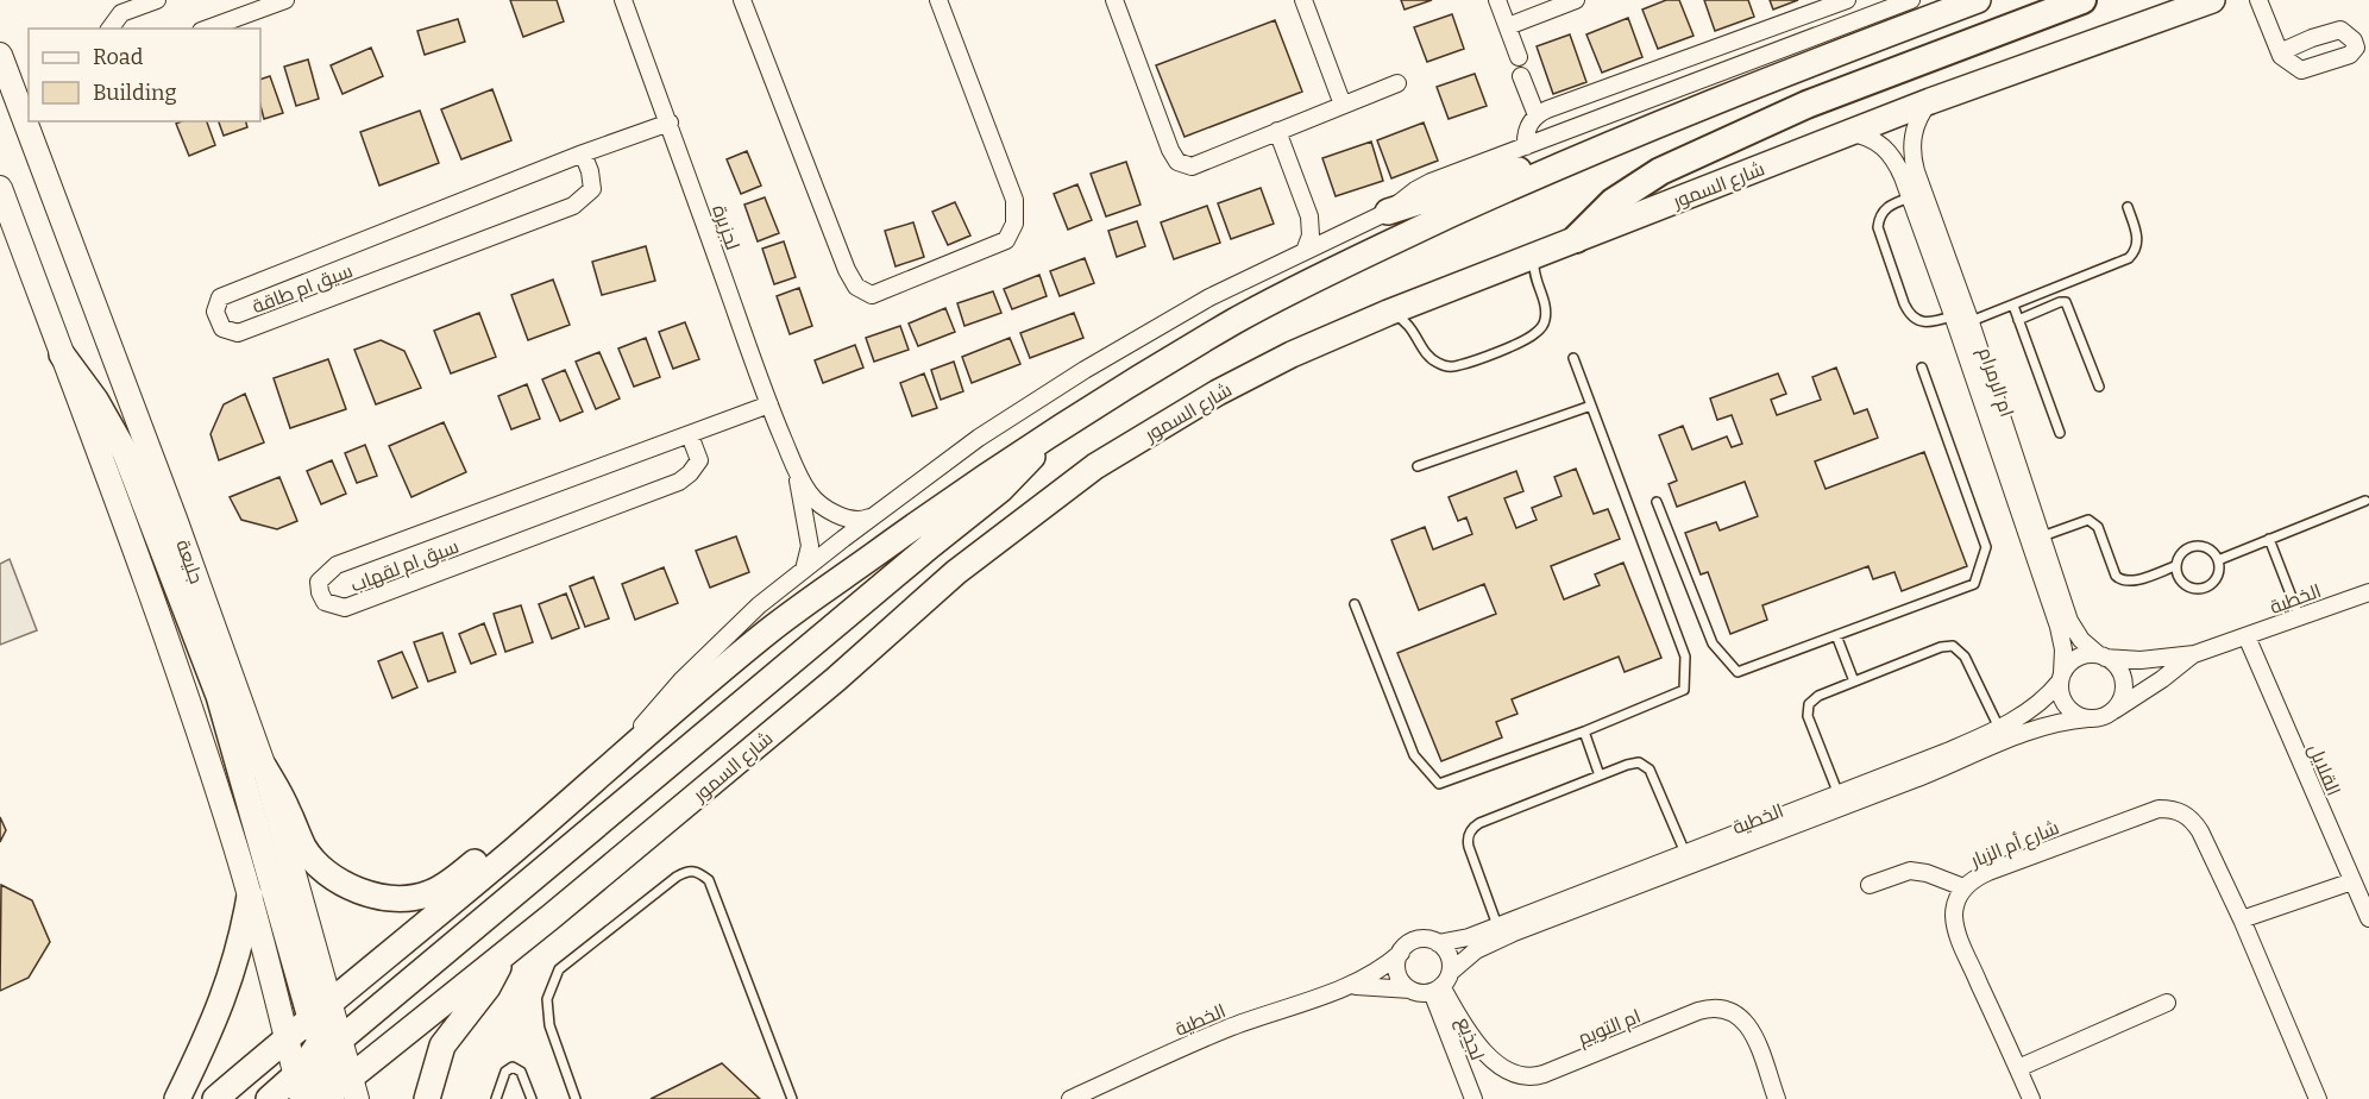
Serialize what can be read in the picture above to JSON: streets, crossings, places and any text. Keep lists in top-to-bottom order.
{
  "streets": {
    "main road": ["شارع السمور", "جليعة"],
    "street": [
      "لجزيرة",
      "سيق ام طاقة",
      "ام الرمرام",
      "سيق ام لقهاب",
      "الخطية",
      "القلايل",
      "شارع أم الزبار",
      "ام التويم",
      "لجذيع"
    ]
  },
  "crossings": [
    ["شارع السمور", "ام الرمرام"],
    ["شارع السمور", "جليعة"],
    ["لجزيرة", "سيق ام طاقة"],
    ["لجزيرة", "سيق ام لقهاب"],
    ["ام الرمرام", "الخطية"],
    ["الخطية", "القلايل"],
    ["الخطية", "ام التويم"],
    ["الخطية", "لجذيع"],
    ["ام التويم", "لجذيع"]
  ],
  "legend": ["Road", "Building"]
}
